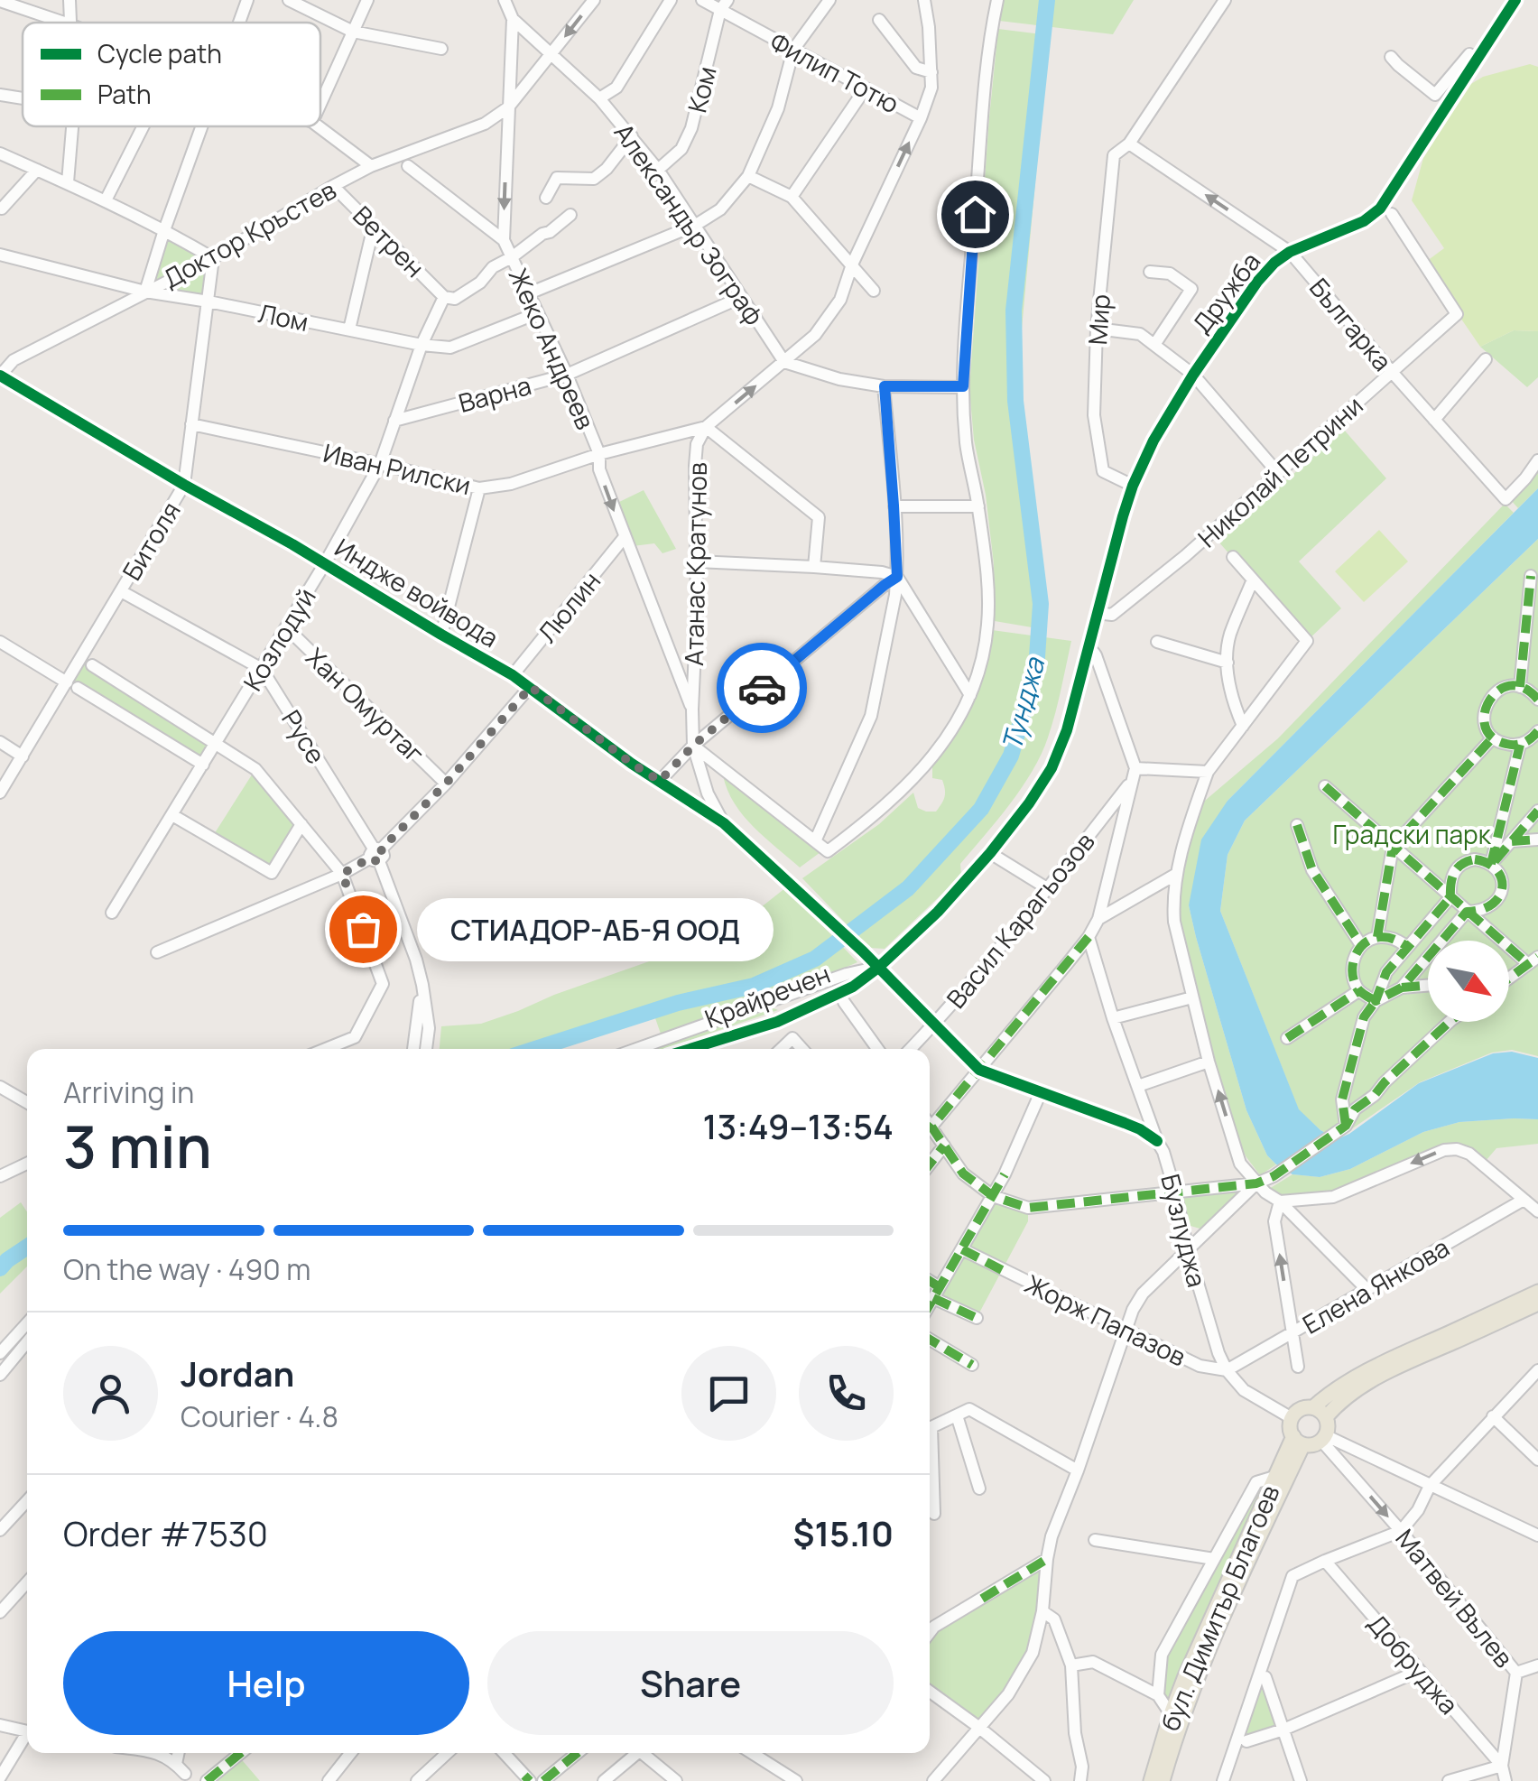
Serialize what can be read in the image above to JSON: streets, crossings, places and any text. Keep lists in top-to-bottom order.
{
  "streets": {
    "main road": ["бул. Димитър Благоев"],
    "street": [
      "Филип Тотю",
      "Ком",
      "Александър Зограф",
      "Доктор Кръстев",
      "Ветрен",
      "Дружба",
      "Лом",
      "Мир",
      "Българка",
      "Жеко Андреев",
      "Варна",
      "Иван Рилски",
      "Николай Петрини",
      "Битоля",
      "Атанас Кратунов",
      "Индже войвода",
      "Люлин",
      "Козлодуй",
      "Хан Омуртаг",
      "Русе",
      "Васил Карагьозов",
      "Крайречен",
      "Бузлуджа",
      "Елена Янкова",
      "Жорж Папазов",
      "Матвей Вълев",
      "Добруджа"
    ]
  },
  "crossings": [
    ["Филип Тотю", "Ком"],
    ["Филип Тотю", "Атанас Кратунов"],
    ["Ком", "Александър Зограф"],
    ["Александър Зограф", "Жеко Андреев"],
    ["Александър Зограф", "Варна"],
    ["Александър Зограф", "Атанас Кратунов"],
    ["Доктор Кръстев", "Ветрен"],
    ["Доктор Кръстев", "Лом"],
    ["Доктор Кръстев", "Жеко Андреев"],
    ["Доктор Кръстев", "Битоля"],
    ["Доктор Кръстев", "Индже войвода"],
    ["Ветрен", "Козлодуй"],
    ["Дружба", "Мир"],
    ["Дружба", "Българка"],
    ["Дружба", "Николай Петрини"],
    ["Лом", "Жеко Андреев"],
    ["Лом", "Битоля"],
    ["Лом", "Козлодуй"],
    ["Мир", "Българка"],
    ["Българка", "Николай Петрини"],
    ["Жеко Андреев", "Варна"],
    ["Жеко Андреев", "Иван Рилски"],
    ["Жеко Андреев", "Атанас Кратунов"],
    ["Жеко Андреев", "Люлин"],
    ["Варна", "Козлодуй"],
    ["Иван Рилски", "Битоля"],
    ["Иван Рилски", "Атанас Кратунов"],
    ["Иван Рилски", "Козлодуй"],
    ["Битоля", "Индже войвода"],
    ["Битоля", "Русе"],
    ["Атанас Кратунов", "Индже войвода"],
    ["Индже войвода", "Люлин"],
    ["Индже войвода", "Козлодуй"],
    ["Индже войвода", "Васил Карагьозов"],
    ["Индже войвода", "Крайречен"],
    ["Козлодуй", "Хан Омуртаг"],
    ["Козлодуй", "Русе"],
    ["Бузлуджа", "Елена Янкова"],
    ["Бузлуджа", "Жорж Папазов"],
    ["Елена Янкова", "Жорж Папазов"],
    ["Жорж Папазов", "Матвей Вълев"],
    ["Жорж Папазов", "бул. Димитър Благоев"],
    ["Матвей Вълев", "бул. Димитър Благоев"],
    ["Матвей Вълев", "Добруджа"]
  ],
  "water": ["Тунджа"],
  "parks": ["Градски парк"],
  "places": ["СТИАДОР-АБ-Я ООД"],
  "legend": ["Cycle path", "Path"],
  "north": "bottom right",
  "page": {
    "bubble": "СТИАДОР-АБ-Я ООД",
    "heading": ["3 min", "Arriving in", "13:49–13:54"],
    "panel": [
      "Jordan",
      "Courier · 4.8",
      "Order #7530",
      "$15.10"
    ],
    "bar": "On the way · 490 m",
    "buttons": ["Help", "Share"]
  }
}
